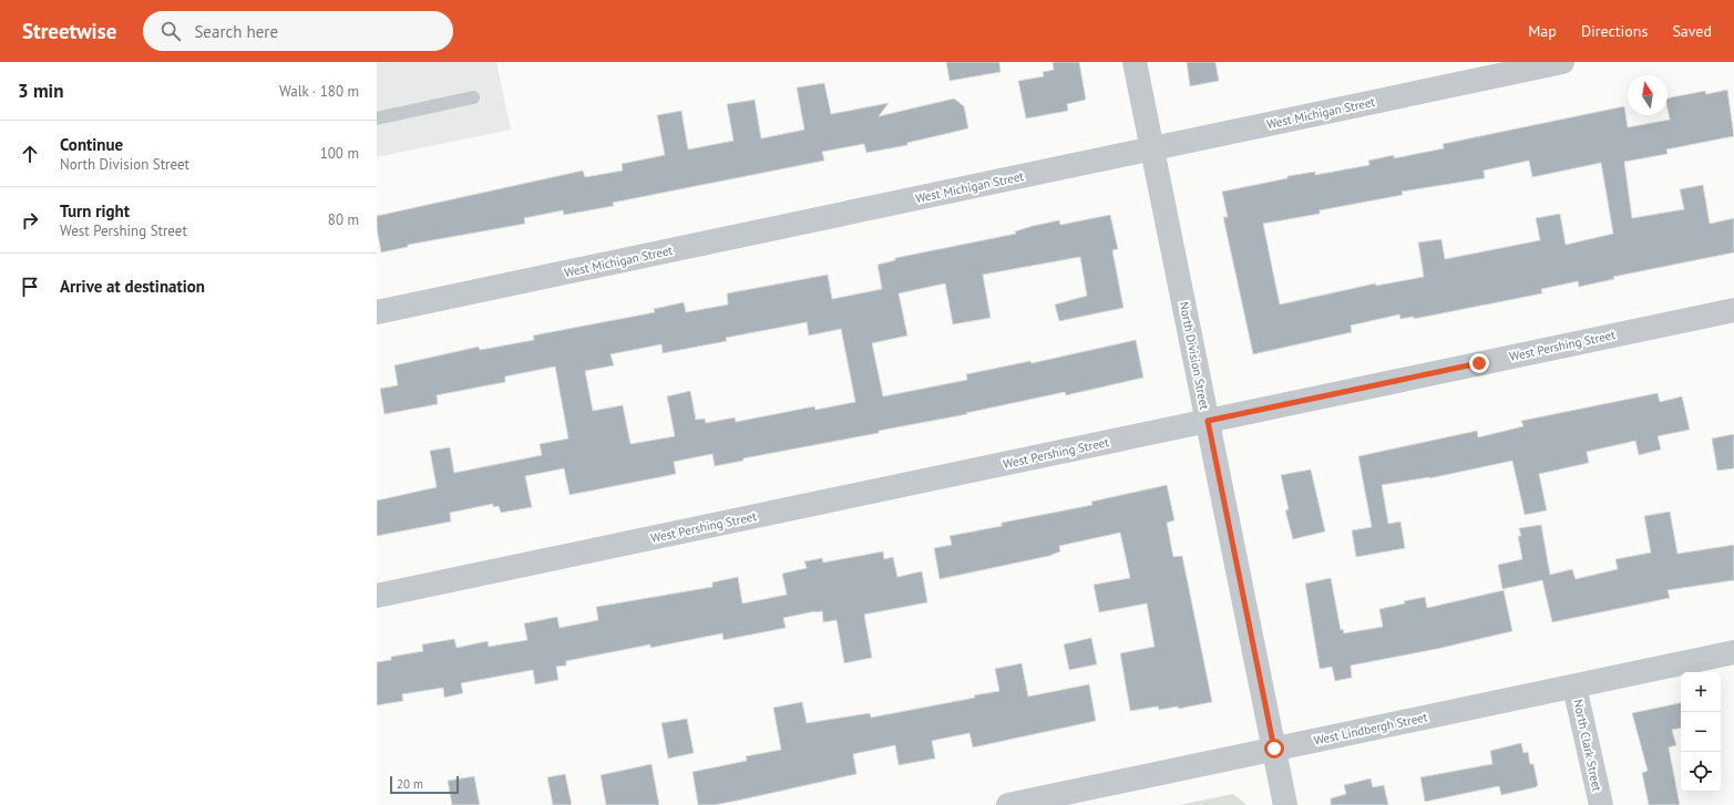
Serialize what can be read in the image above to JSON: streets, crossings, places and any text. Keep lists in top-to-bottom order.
{
  "streets": {
    "street": [
      "West Michigan Street",
      "West Pershing Street",
      "North Division Street",
      "West Lindbergh Street",
      "North Clark Street"
    ]
  },
  "crossings": [
    ["West Michigan Street", "North Division Street"],
    ["West Pershing Street", "North Division Street"],
    ["North Division Street", "West Lindbergh Street"],
    ["West Lindbergh Street", "North Clark Street"]
  ],
  "scale_bar": "20 m",
  "north": "top",
  "page": {
    "header": "Streetwise",
    "search": "Search here",
    "nav": ["Map", "Directions", "Saved"],
    "heading": ["3 min", "Walk · 180 m"],
    "list": [
      ["Continue", "North Division Street", "100 m"],
      ["Turn right", "West Pershing Street", "80 m"],
      "Arrive at destination"
    ],
    "map_buttons": ["+", "−"],
    "scale": "20 m"
  }
}
